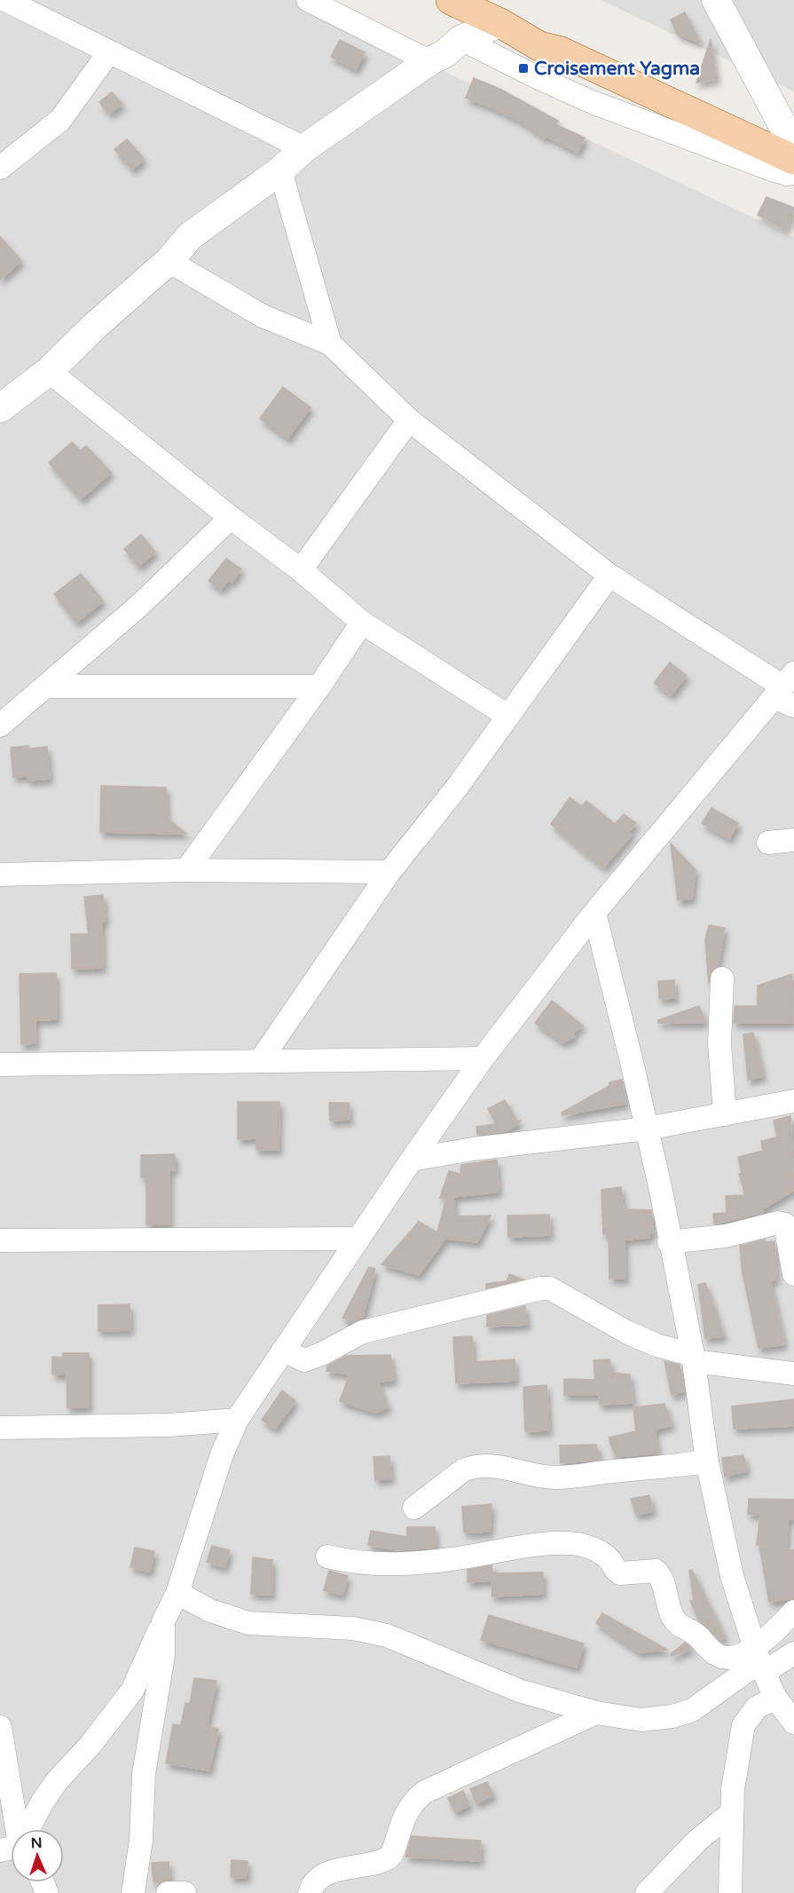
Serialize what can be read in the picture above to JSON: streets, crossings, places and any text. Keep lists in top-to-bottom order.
{
  "places": {
    "transit": ["Croisement Yagma"]
  },
  "north": "top"
}
